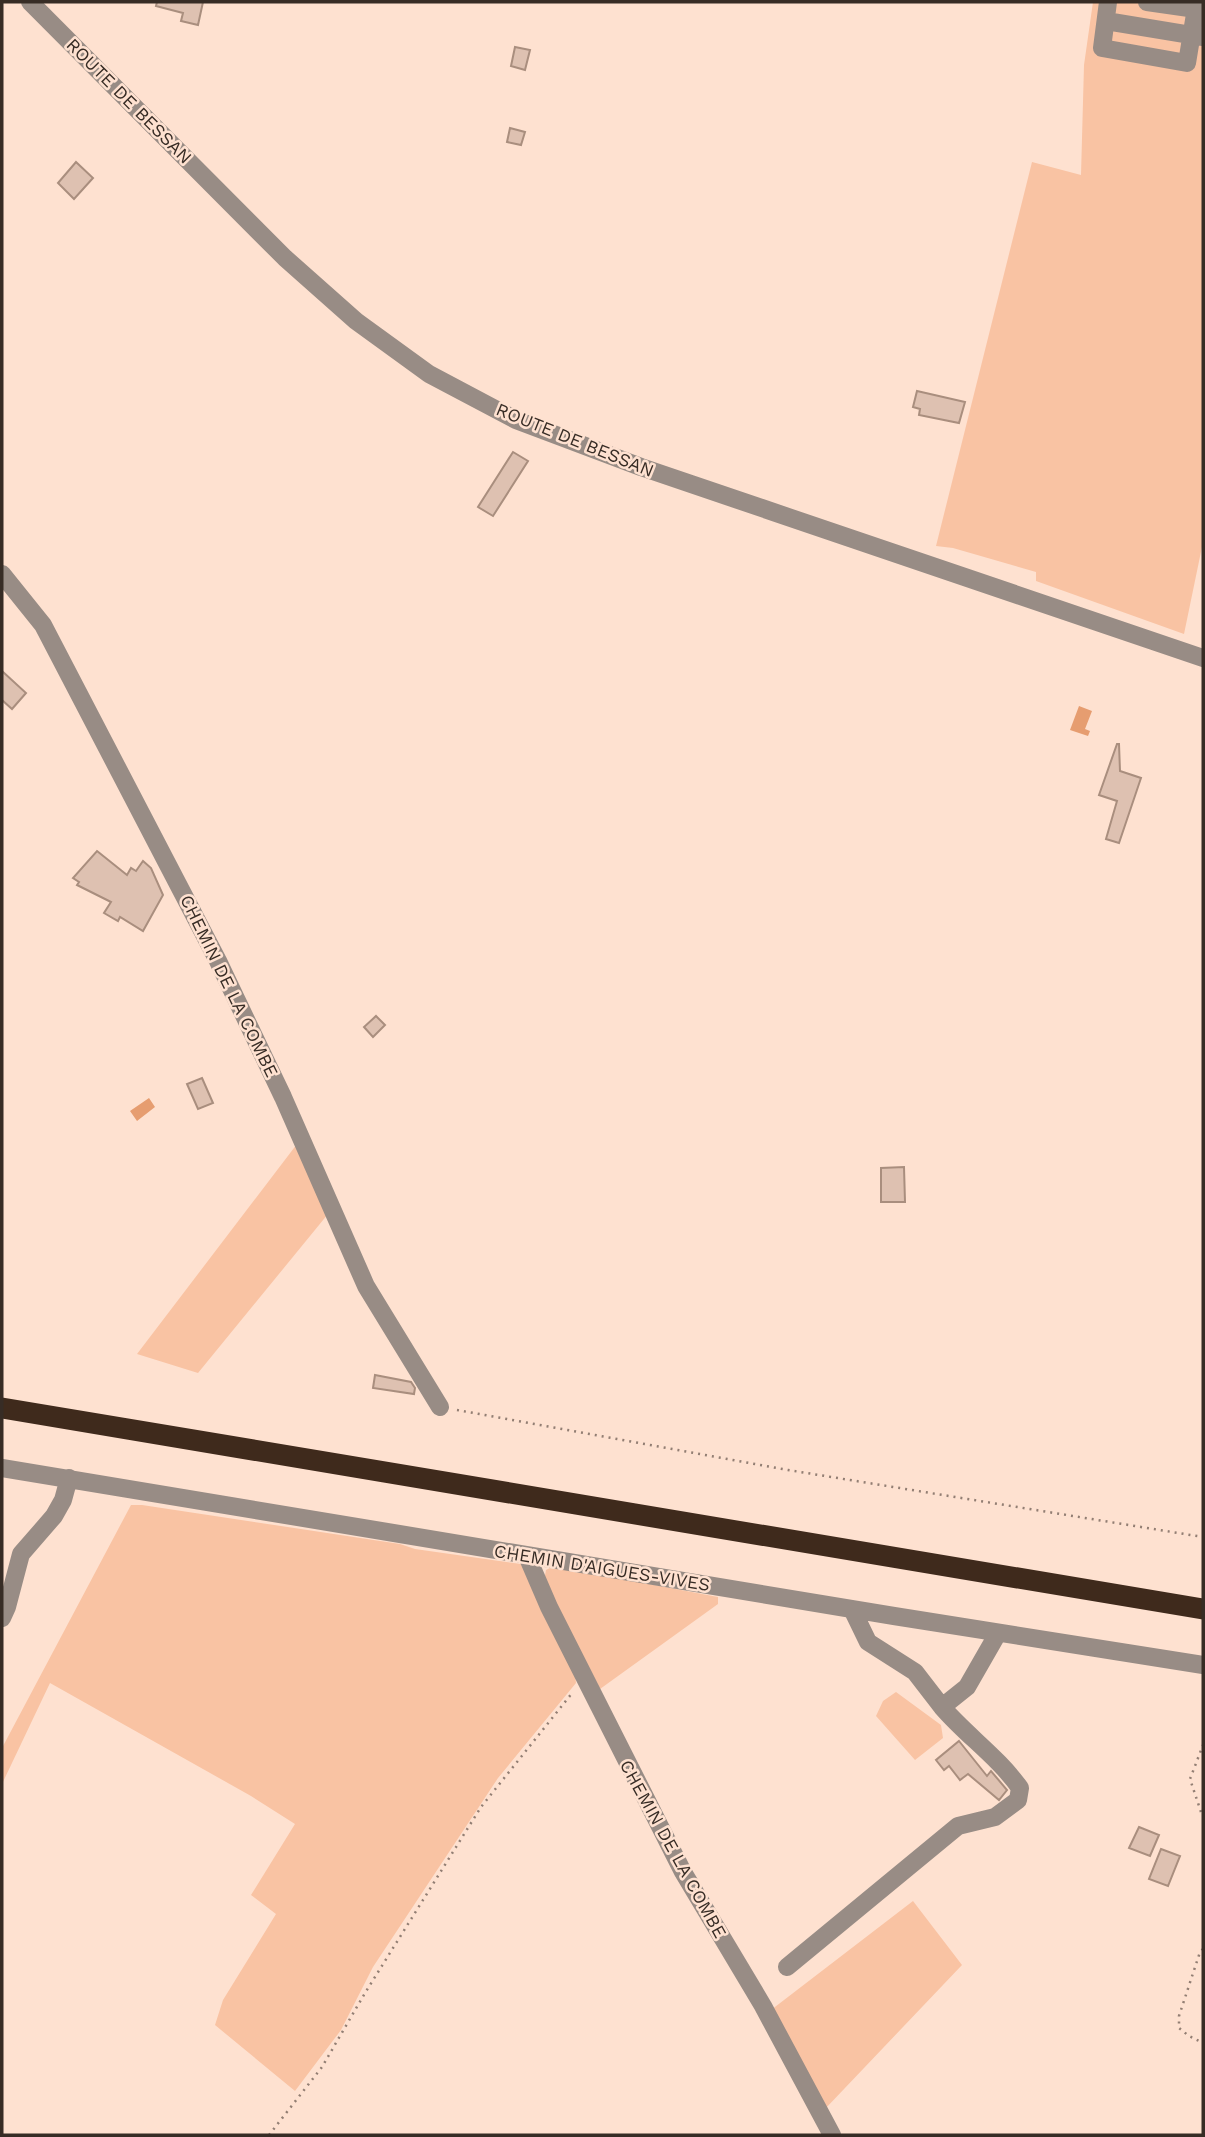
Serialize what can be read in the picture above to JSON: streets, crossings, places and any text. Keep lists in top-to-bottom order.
{
  "streets": {
    "street": ["ROUTE DE BESSAN", "CHEMIN DE LA COMBE", "CHEMIN D'AIGUES-VIVES"]
  },
  "crossings": [
    ["CHEMIN DE LA COMBE", "CHEMIN D'AIGUES-VIVES"]
  ]
}
